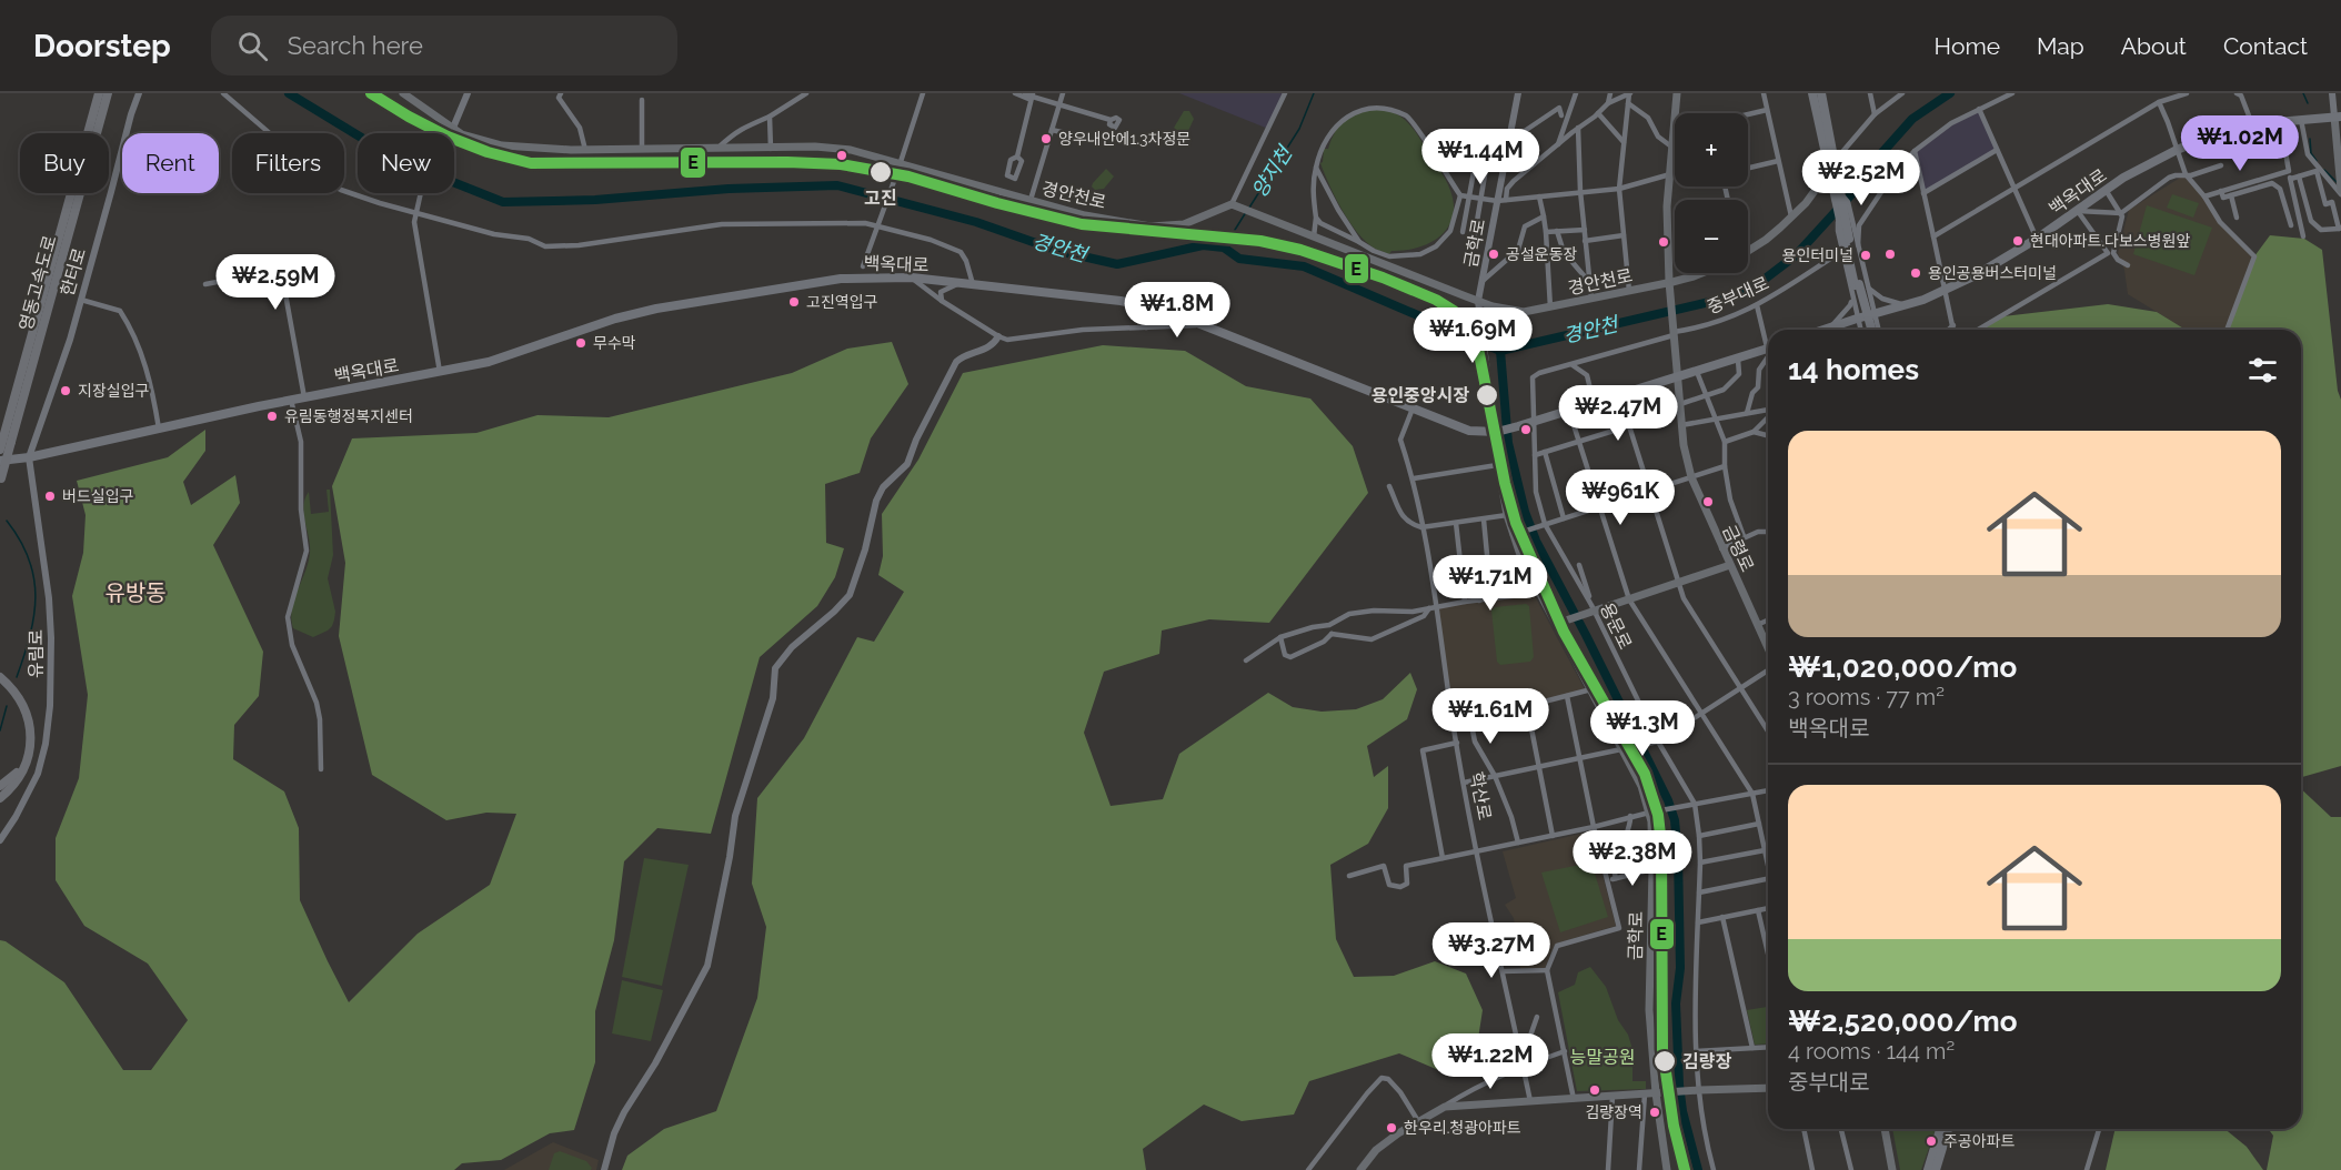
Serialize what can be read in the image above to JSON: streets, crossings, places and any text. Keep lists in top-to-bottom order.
{
  "streets": {
    "highway": ["영동고속도로"],
    "main road": [
      "백옥대로",
      "경안천로",
      "금학로",
      "금령로"
    ],
    "street": [
      "한터로",
      "중부대로",
      "용문로",
      "유림로",
      "학산로"
    ]
  },
  "crossings": [
    ["백옥대로", "금학로"],
    ["백옥대로", "한터로"],
    ["백옥대로", "금령로"],
    ["백옥대로", "용문로"],
    ["백옥대로", "유림로"],
    ["백옥대로", "학산로"],
    ["경안천로", "금학로"],
    ["경안천로", "금령로"],
    ["한터로", "유림로"],
    ["중부대로", "금령로"],
    ["중부대로", "용문로"]
  ],
  "districts": ["유방동"],
  "water": ["양지천", "경안천"],
  "parks": ["능말공원"],
  "places": [
    "양우내안에1.3차정문",
    "고진",
    "현대아파트.다보스병원앞",
    "공설운동장",
    "용인터미널",
    "용인공용버스터미널",
    "고진역입구",
    "무수막",
    "지장실입구",
    "용인중앙시장",
    "유림동행정복지센터",
    "버드실입구",
    "김량장",
    "김량장역",
    "한우리.청광아파트",
    "주공아파트"
  ],
  "lines": ["transit line E"],
  "page": {
    "header": "Doorstep",
    "search": "Search here",
    "nav": [
      "Home",
      "Map",
      "About",
      "Contact"
    ],
    "map_buttons": ["+", "−"],
    "price": [
      "₩1.02M",
      "₩1.44M",
      "₩2.52M",
      "₩2.59M",
      "₩1.8M",
      "₩1.69M",
      "₩2.47M",
      "₩961K",
      "₩1.71M",
      "₩1.61M",
      "₩1.3M",
      "₩2.38M",
      "₩3.27M",
      "₩1.22M"
    ],
    "chip": [
      "Buy",
      "Rent",
      "Filters",
      "New"
    ],
    "heading": "14 homes",
    "list": [
      {
        "name": "₩1,020,000/mo",
        "note": "3 rooms · 77 m² · 백옥대로"
      },
      {
        "name": "₩2,520,000/mo",
        "note": "4 rooms · 144 m² · 중부대로"
      }
    ]
  }
}
